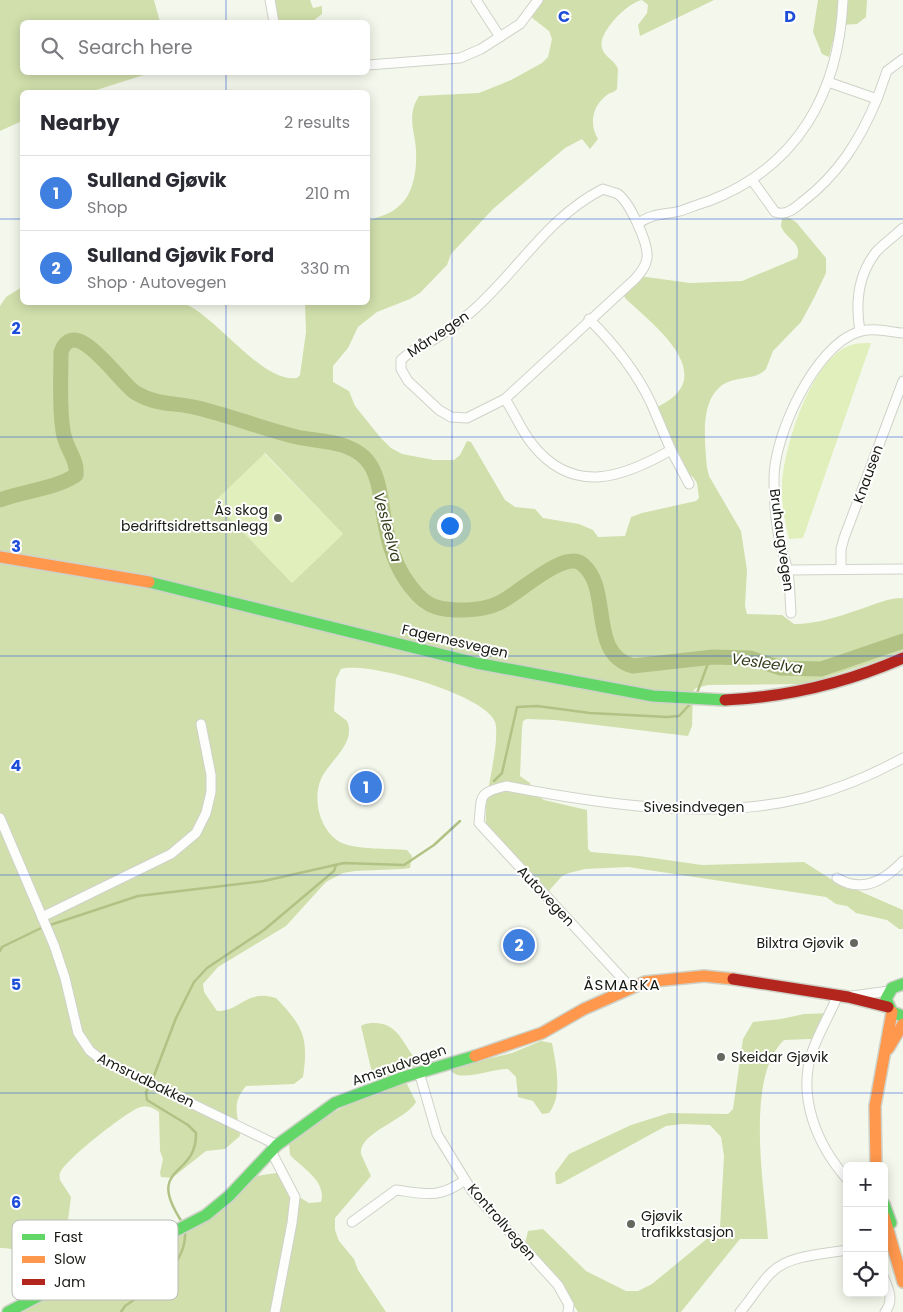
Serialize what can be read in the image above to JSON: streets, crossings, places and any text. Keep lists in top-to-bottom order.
{
  "streets": {
    "main road": ["Fagernesvegen", "Amsrudvegen"],
    "street": [
      "Mårvegen",
      "Knausen",
      "Bruhaugvegen",
      "Sivesindvegen",
      "Autovegen",
      "Amsrudbakken",
      "Kontrollvegen"
    ]
  },
  "crossings": [
    ["Sivesindvegen", "Autovegen"],
    ["Autovegen", "Amsrudvegen"],
    ["Amsrudvegen", "Amsrudbakken"],
    ["Amsrudvegen", "Kontrollvegen"]
  ],
  "districts": ["ÅSMARKA"],
  "water": ["Vesleelva"],
  "places": [
    "Ås skog bedriftsidrettsanlegg",
    "Bilxtra Gjøvik",
    "Skeidar Gjøvik",
    "Gjøvik trafikkstasjon"
  ],
  "legend": ["Fast", "Slow", "Jam"],
  "page": {
    "search": "Search here",
    "heading": ["Nearby", "2 results"],
    "list": [
      {
        "mark": "1",
        "name": "Sulland Gjøvik",
        "note": "Shop",
        "value": "210 m"
      },
      {
        "mark": "2",
        "name": "Sulland Gjøvik Ford",
        "note": "Shop · Autovegen",
        "value": "330 m"
      }
    ],
    "pins": ["1", "2"],
    "map_buttons": ["+", "−"]
  },
  "grid": {
    "columns": ["C", "D"],
    "rows": [
      "2",
      "3",
      "4",
      "5",
      "6"
    ]
  }
}
